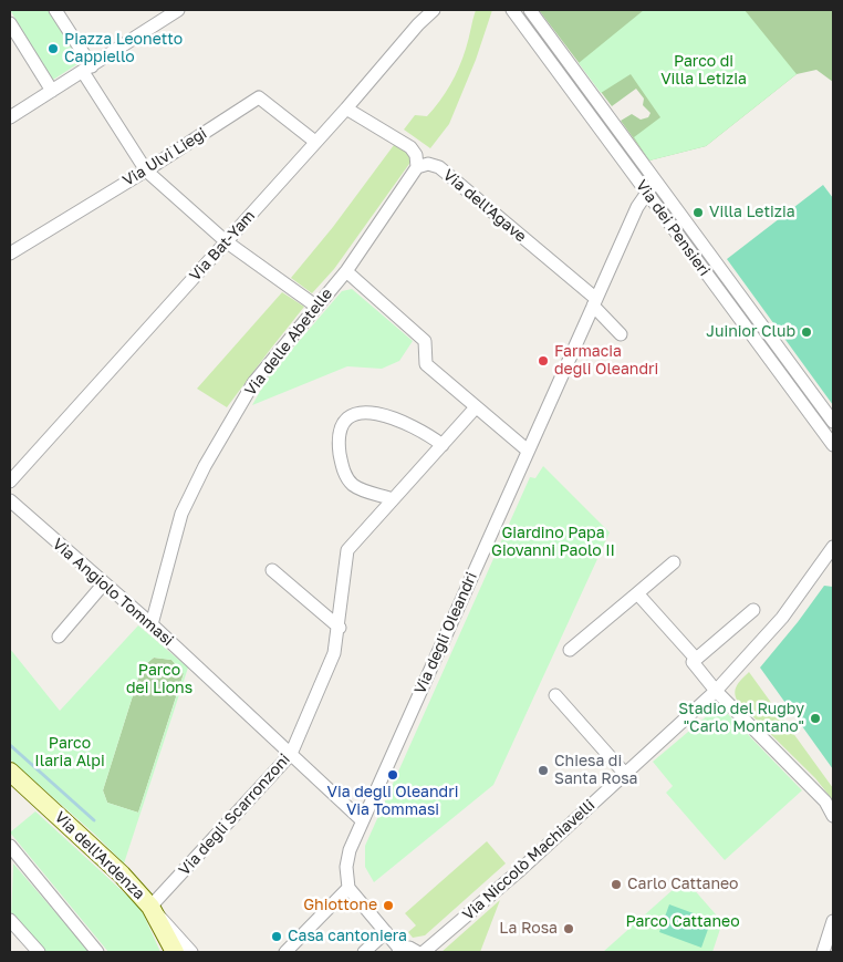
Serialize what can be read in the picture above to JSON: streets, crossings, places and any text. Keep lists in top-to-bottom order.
{
  "streets": {
    "main road": ["Via dell'Ardenza"],
    "street": [
      "Via Ulvi Liegi",
      "Via dell'Agave",
      "Via dei Pensieri",
      "Via Bat-Yam",
      "Via delle Abetelle",
      "Via Angiolo Tommasi",
      "Via degli Oleandri",
      "Via degli Scarronzoni",
      "Via Niccolò Machiavelli"
    ]
  },
  "crossings": [
    ["Via Ulvi Liegi", "Via Bat-Yam"],
    ["Via dell'Agave", "Via delle Abetelle"],
    ["Via dell'Agave", "Via degli Oleandri"],
    ["Via dei Pensieri", "Via degli Oleandri"],
    ["Via delle Abetelle", "Via Angiolo Tommasi"],
    ["Via Angiolo Tommasi", "Via degli Oleandri"],
    ["Via Angiolo Tommasi", "Via degli Scarronzoni"],
    ["Via degli Scarronzoni", "Via dell'Ardenza"]
  ],
  "parks": [
    "Parco di Villa Letizia",
    "Giardino Papa Giovanni Paolo II",
    "Parco dei Lions",
    "Parco Ilaria Alpi",
    "Parco Cattaneo"
  ],
  "places": [
    "Piazza Leonetto Cappiello",
    "Villa Letizia",
    "Juinior Club",
    "Farmacia degli Oleandri",
    "Stadio del Rugby \"Carlo Montano\"",
    "Chiesa di Santa Rosa",
    "Via degli Oleandri Via Tommasi",
    "Carlo Cattaneo",
    "Ghiottone",
    "La Rosa",
    "Casa cantoniera"
  ]
}
